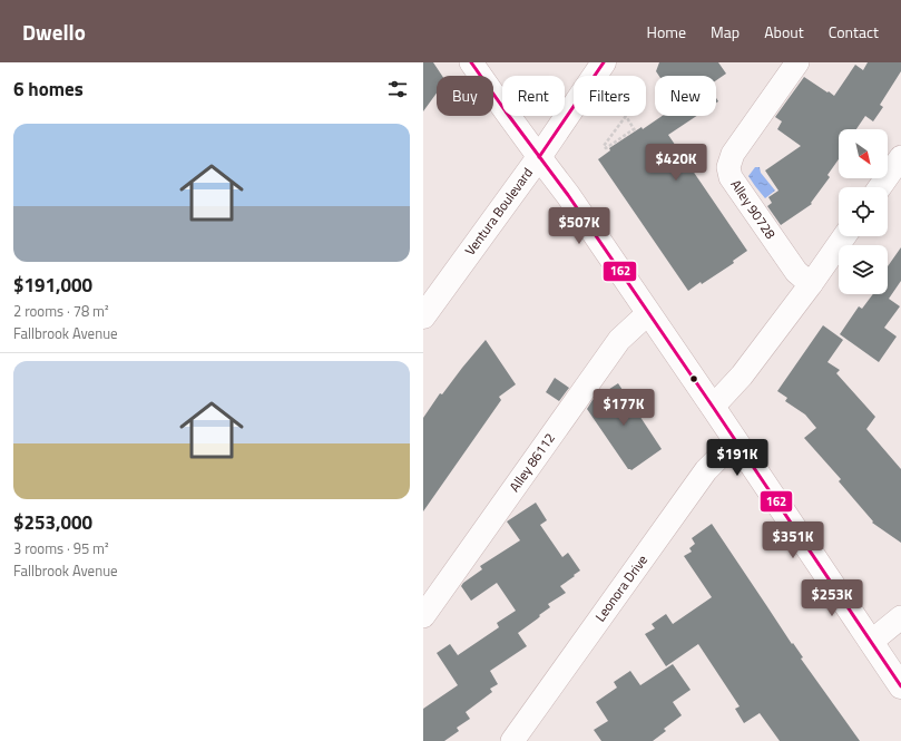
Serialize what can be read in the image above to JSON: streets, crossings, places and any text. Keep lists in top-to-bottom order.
{
  "streets": {
    "main road": ["Ventura Boulevard"],
    "street": ["Alley 90728", "Alley 86112", "Leonora Drive"]
  },
  "lines": ["transit line 162"],
  "north": "bottom right",
  "page": {
    "header": "Dwello",
    "nav": [
      "Home",
      "Map",
      "About",
      "Contact"
    ],
    "heading": "6 homes",
    "chip": [
      "Buy",
      "Rent",
      "Filters",
      "New"
    ],
    "list": [
      {
        "name": "$191,000",
        "note": "2 rooms · 78 m² · Fallbrook Avenue"
      },
      {
        "name": "$253,000",
        "note": "3 rooms · 95 m² · Fallbrook Avenue"
      }
    ],
    "price": [
      "$420K",
      "$507K",
      "$177K",
      "$191K",
      "$351K",
      "$253K"
    ]
  }
}
